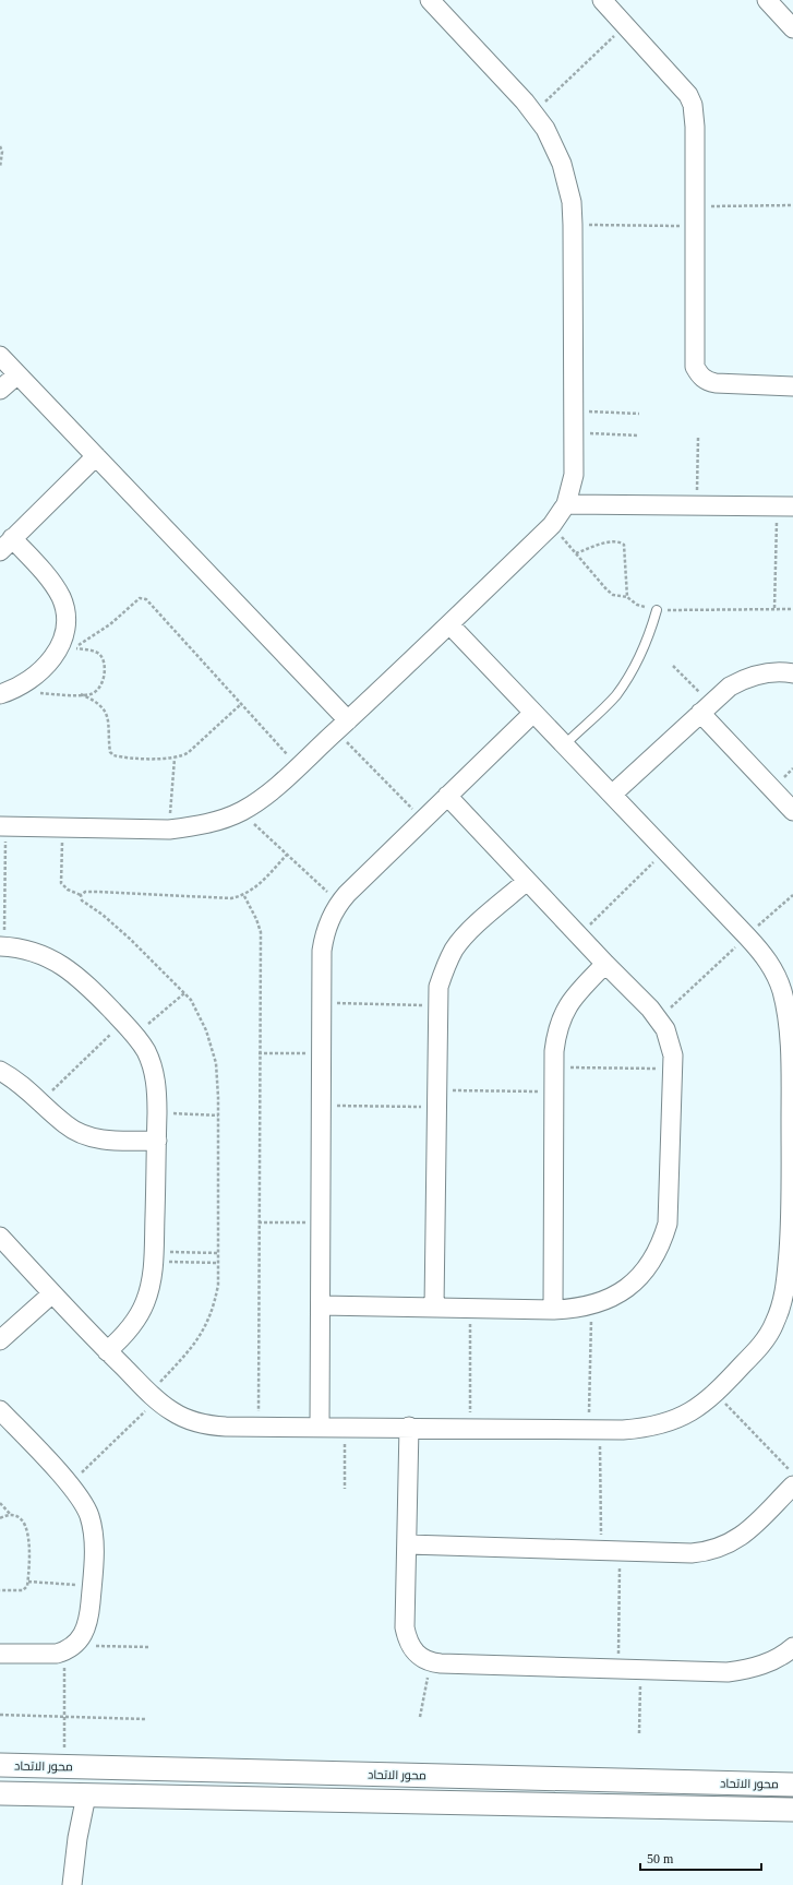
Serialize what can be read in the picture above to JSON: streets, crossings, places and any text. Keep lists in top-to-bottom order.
{
  "streets": {
    "street": ["محور الاتحاد"]
  },
  "scale_bar": "50 m"
}
